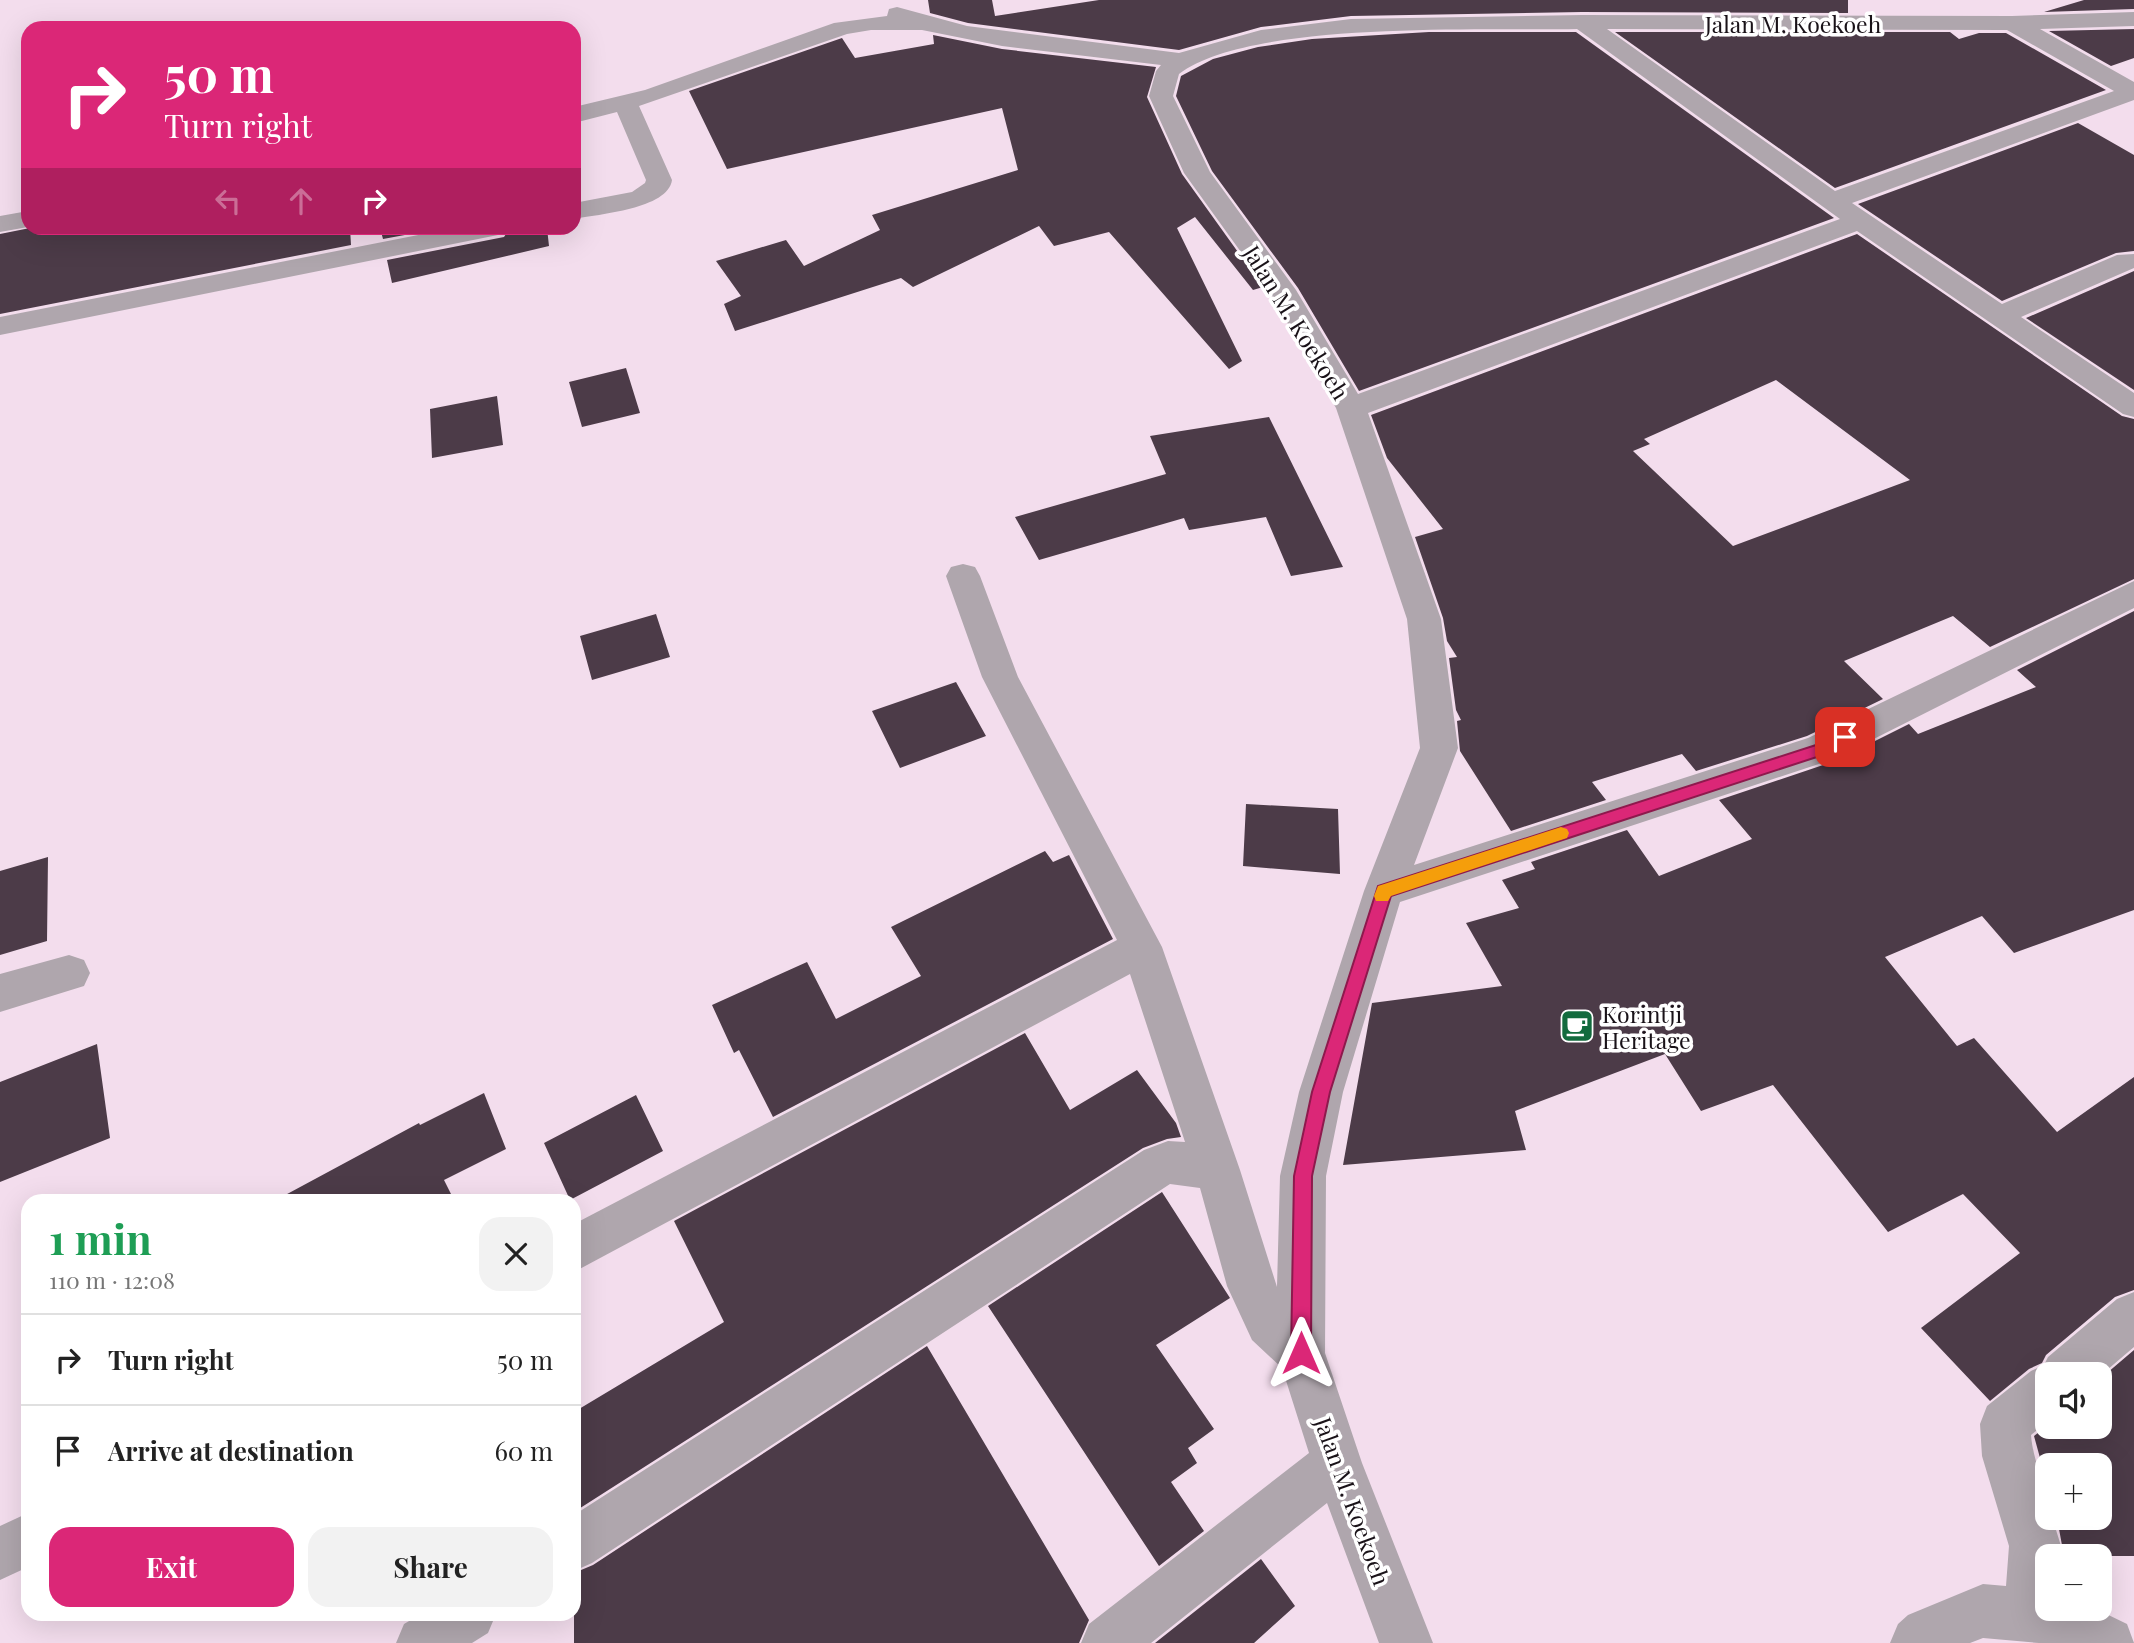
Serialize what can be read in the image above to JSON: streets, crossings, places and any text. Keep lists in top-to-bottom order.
{
  "streets": {
    "street": ["Jalan M. Koekoeh"]
  },
  "places": {
    "cafe": ["Korintji Heritage"]
  },
  "page": {
    "turn": ["50 m", "Turn right"],
    "heading": ["1 min", "110 m · 12:08"],
    "list": [
      {
        "name": "Turn right",
        "value": "50 m"
      },
      {
        "name": "Arrive at destination",
        "value": "60 m"
      }
    ],
    "map_buttons": ["+", "−"],
    "buttons": ["Exit", "Share"]
  }
}
